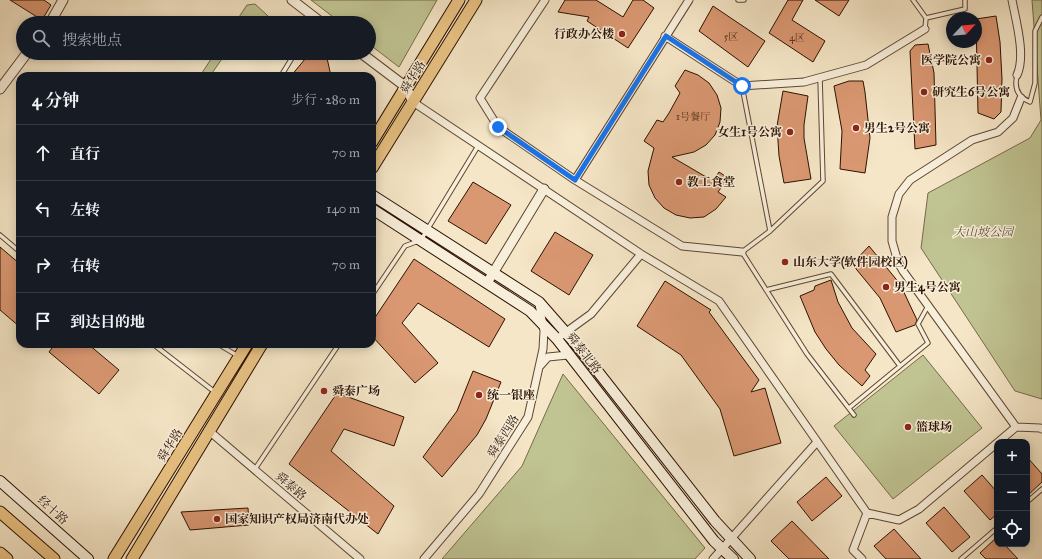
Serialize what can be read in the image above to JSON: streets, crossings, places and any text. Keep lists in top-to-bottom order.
{
  "streets": {
    "main road": ["舜华路", "舜泰北路", "经十路"],
    "street": ["舜泰西路", "舜泰路"]
  },
  "crossings": [
    ["舜华路", "舜泰路"],
    ["舜泰北路", "舜泰西路"]
  ],
  "parks": ["大山坡公园"],
  "places": [
    "行政办公楼",
    "医学院公寓",
    "研究生6号公寓",
    "男生2号公寓",
    "女生1号公寓",
    "教工食堂",
    "山东大学(软件园校区)",
    "男生4号公寓",
    "舜泰广场",
    "统一银座",
    "篮球场",
    "国家知识产权局济南代办处"
  ],
  "house_numbers": ["5区", "4区", "1号餐厅"],
  "north": "top right",
  "page": {
    "search": "搜索地点",
    "heading": ["4 分钟", "步行 · 280 m"],
    "list": [
      ["直行", "70 m"],
      ["左转", "140 m"],
      ["右转", "70 m"],
      "到达目的地"
    ],
    "map_buttons": ["+", "−"]
  }
}
